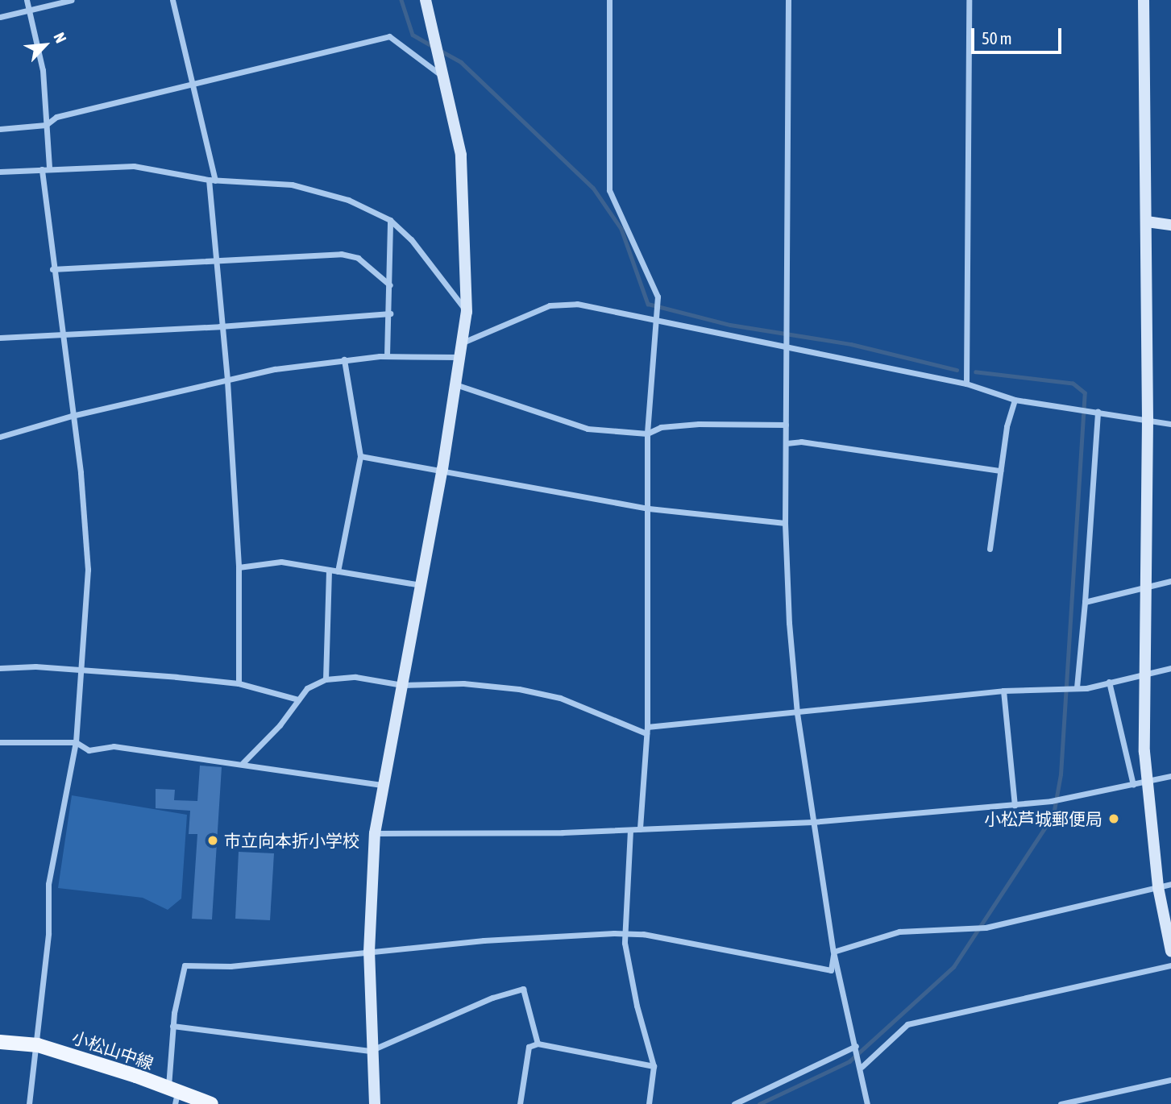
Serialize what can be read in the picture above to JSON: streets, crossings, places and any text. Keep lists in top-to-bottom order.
{
  "streets": {
    "main road": ["小松山中線"]
  },
  "places": ["小松芦城郵便局", "市立向本折小学校"],
  "scale_bar": "50 m",
  "north": "top right"
}
